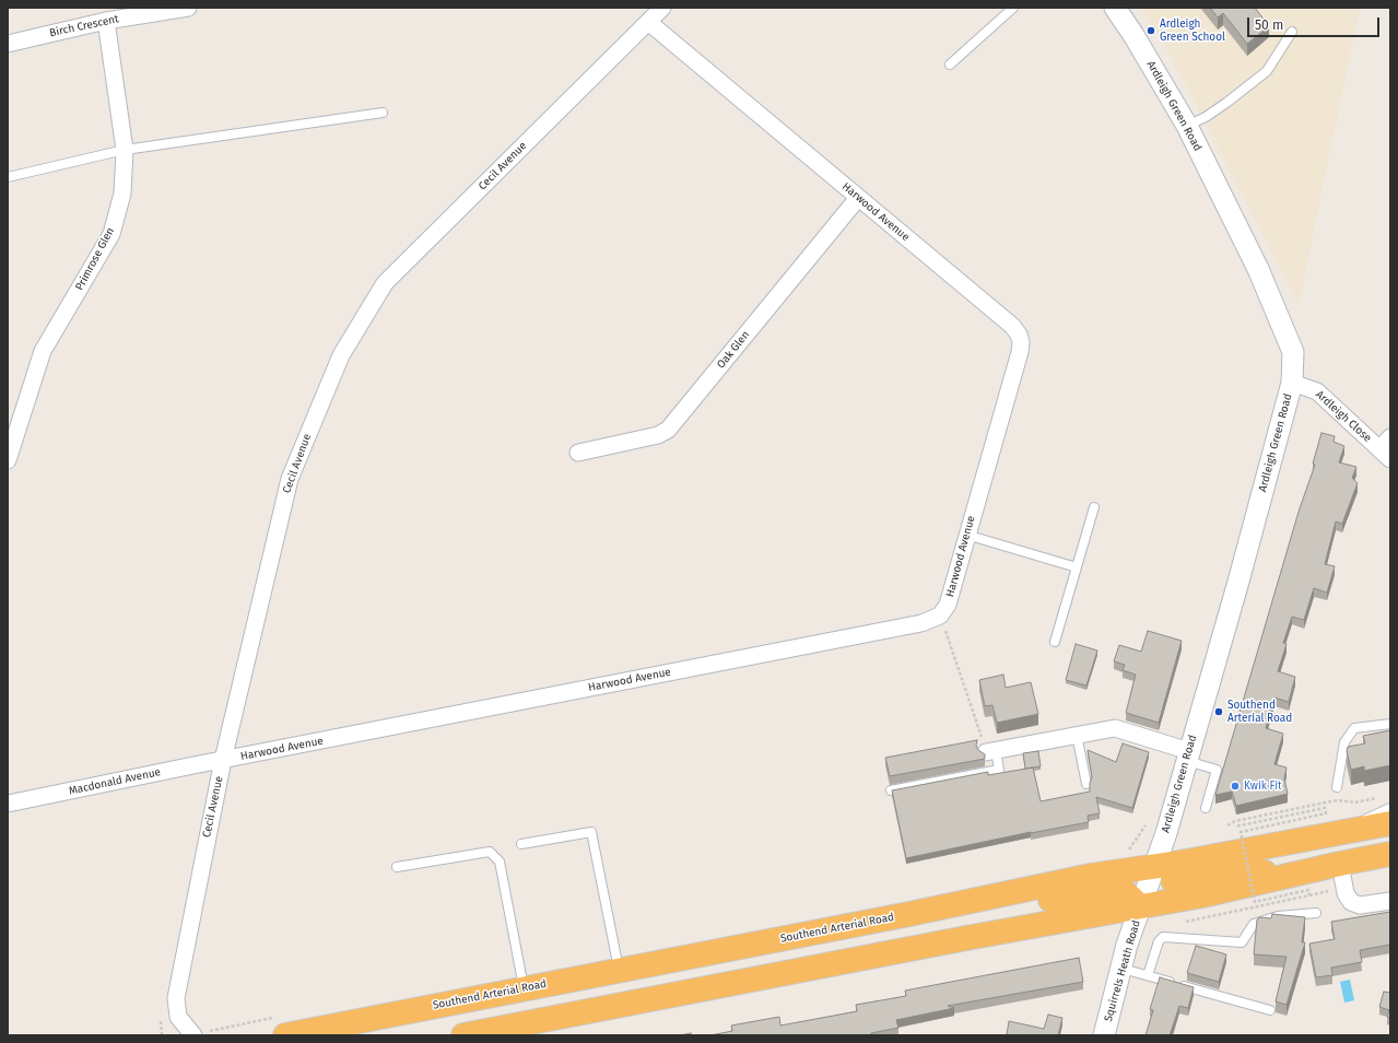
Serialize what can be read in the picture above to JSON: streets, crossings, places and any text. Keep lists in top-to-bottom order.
{
  "streets": {
    "highway": ["Southend Arterial Road"],
    "street": [
      "Birch Crescent",
      "Ardleigh Green Road",
      "Cecil Avenue",
      "Harwood Avenue",
      "Primrose Glen",
      "Oak Glen",
      "Ardleigh Close",
      "Macdonald Avenue",
      "Squirrels Heath Road"
    ]
  },
  "crossings": [
    ["Birch Crescent", "Primrose Glen"],
    ["Ardleigh Green Road", "Ardleigh Close"],
    ["Ardleigh Green Road", "Southend Arterial Road"],
    ["Ardleigh Green Road", "Squirrels Heath Road"],
    ["Cecil Avenue", "Harwood Avenue"],
    ["Cecil Avenue", "Macdonald Avenue"],
    ["Harwood Avenue", "Oak Glen"],
    ["Harwood Avenue", "Macdonald Avenue"]
  ],
  "places": ["Ardleigh Green School", "Southend Arterial Road", "Kwik Fit"],
  "scale_bar": "50 m"
}
